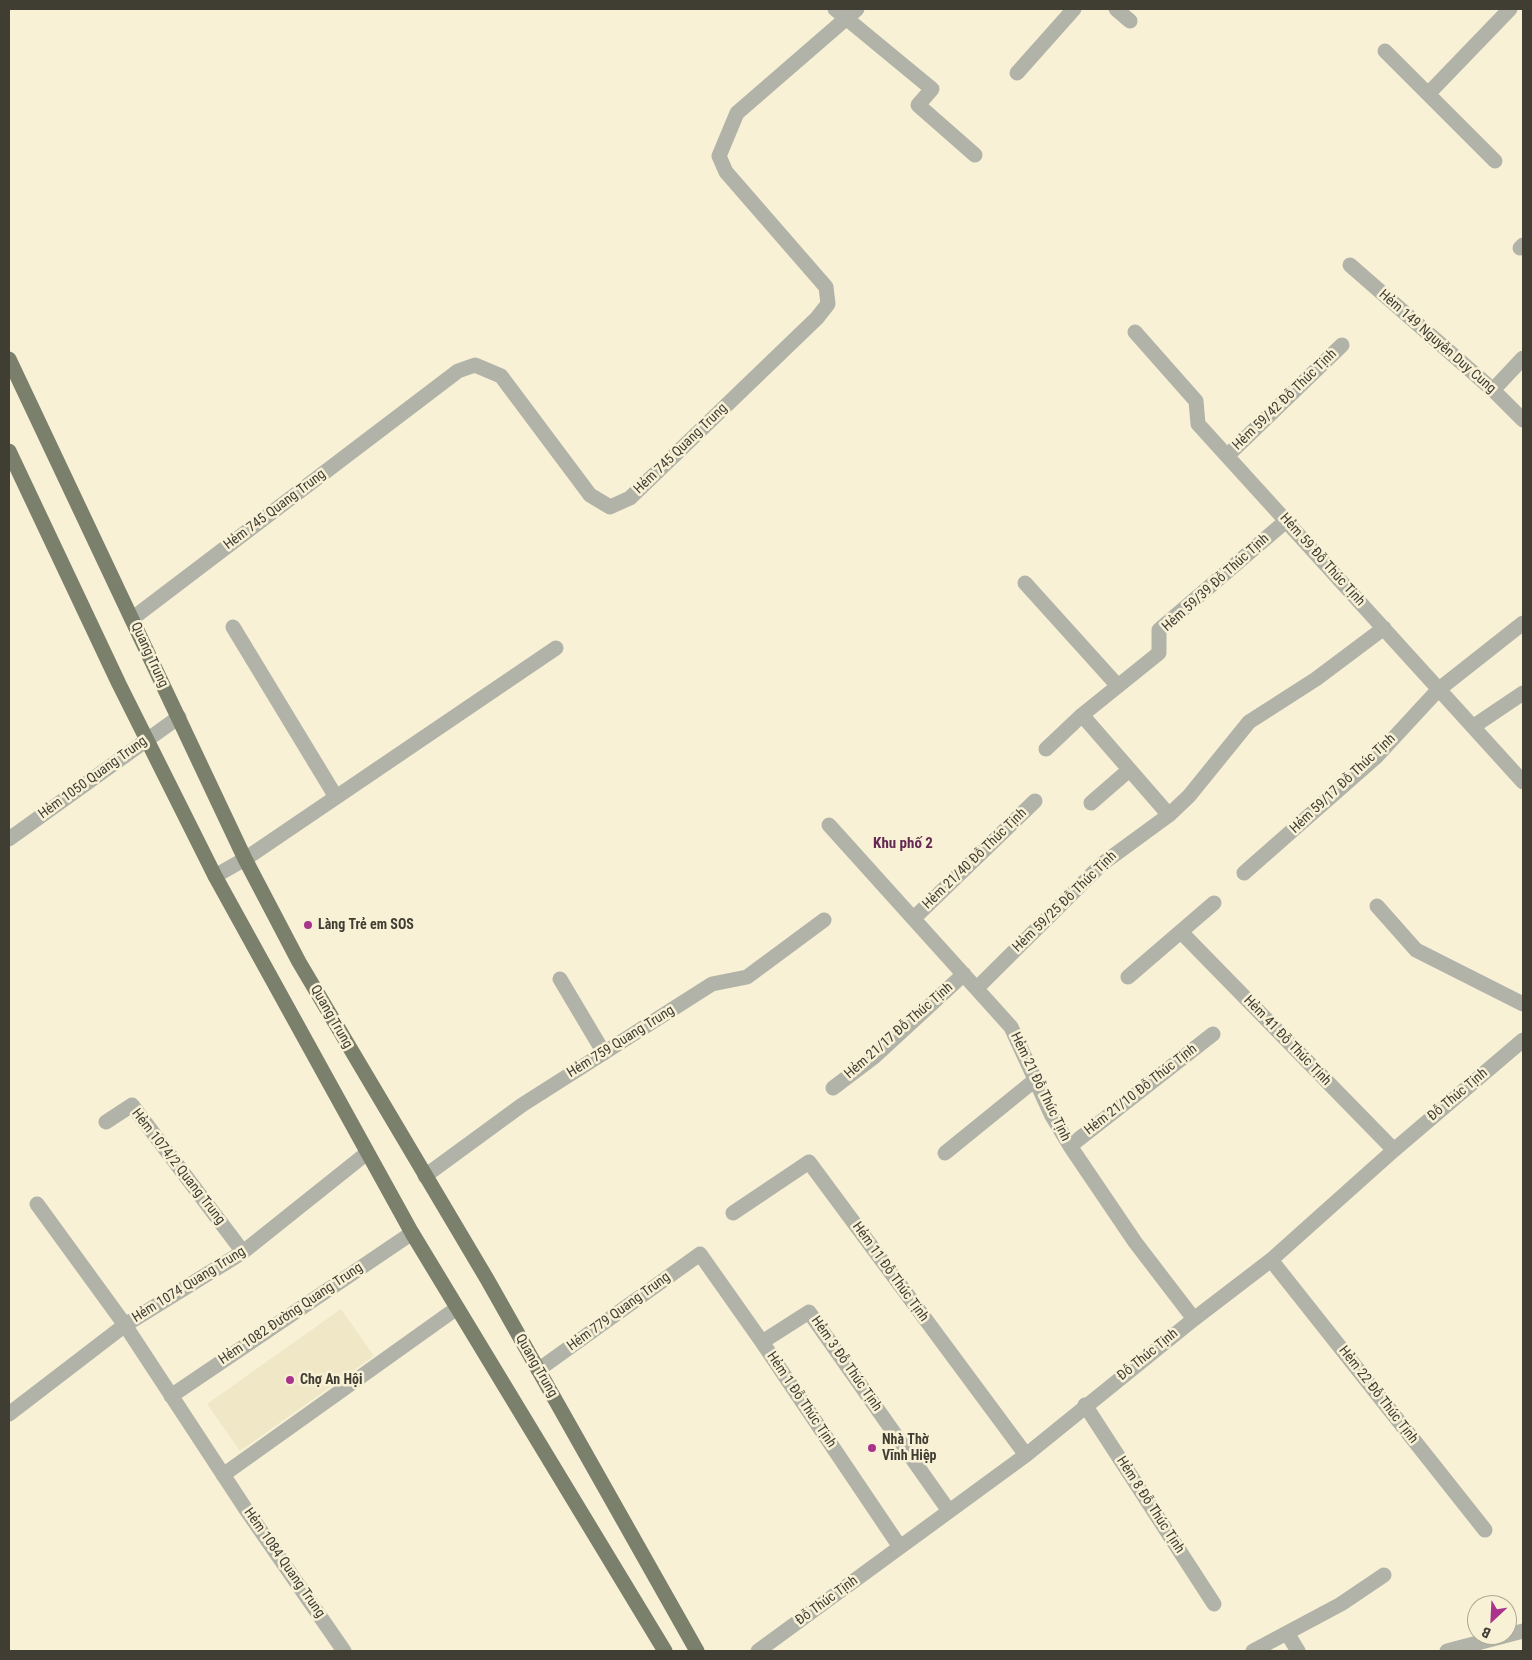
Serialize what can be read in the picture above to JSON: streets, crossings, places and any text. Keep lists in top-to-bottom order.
{
  "streets": {
    "main road": ["Quang Trung"],
    "street": [
      "Hẻm 149 Nguyễn Duy Cung",
      "Hẻm 59/42 Đỗ Thúc Tịnh",
      "Hẻm 745 Quang Trung",
      "Hẻm 59 Đỗ Thúc Tịnh",
      "Hẻm 59/39 Đỗ Thúc Tịnh",
      "Hẻm 1050 Quang Trung",
      "Hẻm 59/17 Đỗ Thúc Tịnh",
      "Hẻm 21/40 Đỗ Thúc Tịnh",
      "Hẻm 59/25 Đỗ Thúc Tịnh",
      "Hẻm 21/17 Đỗ Thúc Tịnh",
      "Hẻm 41 Đỗ Thúc Tịnh",
      "Hẻm 759 Quang Trung",
      "Hẻm 21 Đỗ Thúc Tịnh",
      "Hẻm 21/10 Đỗ Thúc Tịnh",
      "Đỗ Thúc Tịnh",
      "Hẻm 1074/2 Quang Trung",
      "Hẻm 11 Đỗ Thúc Tịnh",
      "Hẻm 1074 Quang Trung",
      "Hẻm 779 Quang Trung",
      "Hẻm 1082 Đường Quang Trung",
      "Hẻm 3 Đỗ Thúc Tịnh",
      "Hẻm 22 Đỗ Thúc Tịnh",
      "Hẻm 1 Đỗ Thúc Tịnh",
      "Hẻm 8 Đỗ Thúc Tịnh",
      "Hẻm 1084 Quang Trung"
    ]
  },
  "crossings": [
    ["Hẻm 59/42 Đỗ Thúc Tịnh", "Hẻm 59 Đỗ Thúc Tịnh"],
    ["Hẻm 745 Quang Trung", "Quang Trung"],
    ["Hẻm 59 Đỗ Thúc Tịnh", "Hẻm 59/39 Đỗ Thúc Tịnh"],
    ["Hẻm 59 Đỗ Thúc Tịnh", "Hẻm 59/17 Đỗ Thúc Tịnh"],
    ["Hẻm 59 Đỗ Thúc Tịnh", "Hẻm 59/25 Đỗ Thúc Tịnh"],
    ["Quang Trung", "Hẻm 1050 Quang Trung"],
    ["Quang Trung", "Hẻm 759 Quang Trung"],
    ["Quang Trung", "Hẻm 779 Quang Trung"],
    ["Hẻm 21/40 Đỗ Thúc Tịnh", "Hẻm 21 Đỗ Thúc Tịnh"],
    ["Hẻm 59/25 Đỗ Thúc Tịnh", "Hẻm 21 Đỗ Thúc Tịnh"],
    ["Hẻm 21/17 Đỗ Thúc Tịnh", "Hẻm 21 Đỗ Thúc Tịnh"],
    ["Hẻm 41 Đỗ Thúc Tịnh", "Đỗ Thúc Tịnh"],
    ["Hẻm 21 Đỗ Thúc Tịnh", "Hẻm 21/10 Đỗ Thúc Tịnh"],
    ["Hẻm 21 Đỗ Thúc Tịnh", "Đỗ Thúc Tịnh"],
    ["Đỗ Thúc Tịnh", "Hẻm 11 Đỗ Thúc Tịnh"],
    ["Đỗ Thúc Tịnh", "Hẻm 3 Đỗ Thúc Tịnh"],
    ["Đỗ Thúc Tịnh", "Hẻm 22 Đỗ Thúc Tịnh"],
    ["Đỗ Thúc Tịnh", "Hẻm 1 Đỗ Thúc Tịnh"],
    ["Đỗ Thúc Tịnh", "Hẻm 8 Đỗ Thúc Tịnh"],
    ["Hẻm 1074/2 Quang Trung", "Hẻm 1074 Quang Trung"],
    ["Hẻm 1074 Quang Trung", "Hẻm 1084 Quang Trung"],
    ["Hẻm 779 Quang Trung", "Hẻm 1 Đỗ Thúc Tịnh"],
    ["Hẻm 1082 Đường Quang Trung", "Hẻm 1084 Quang Trung"],
    ["Hẻm 3 Đỗ Thúc Tịnh", "Hẻm 1 Đỗ Thúc Tịnh"]
  ],
  "districts": ["Khu phố 2"],
  "places": ["Làng Trẻ em SOS", "Chợ An Hội", "Nhà Thờ Vĩnh Hiệp"],
  "north": "bottom left"
}
